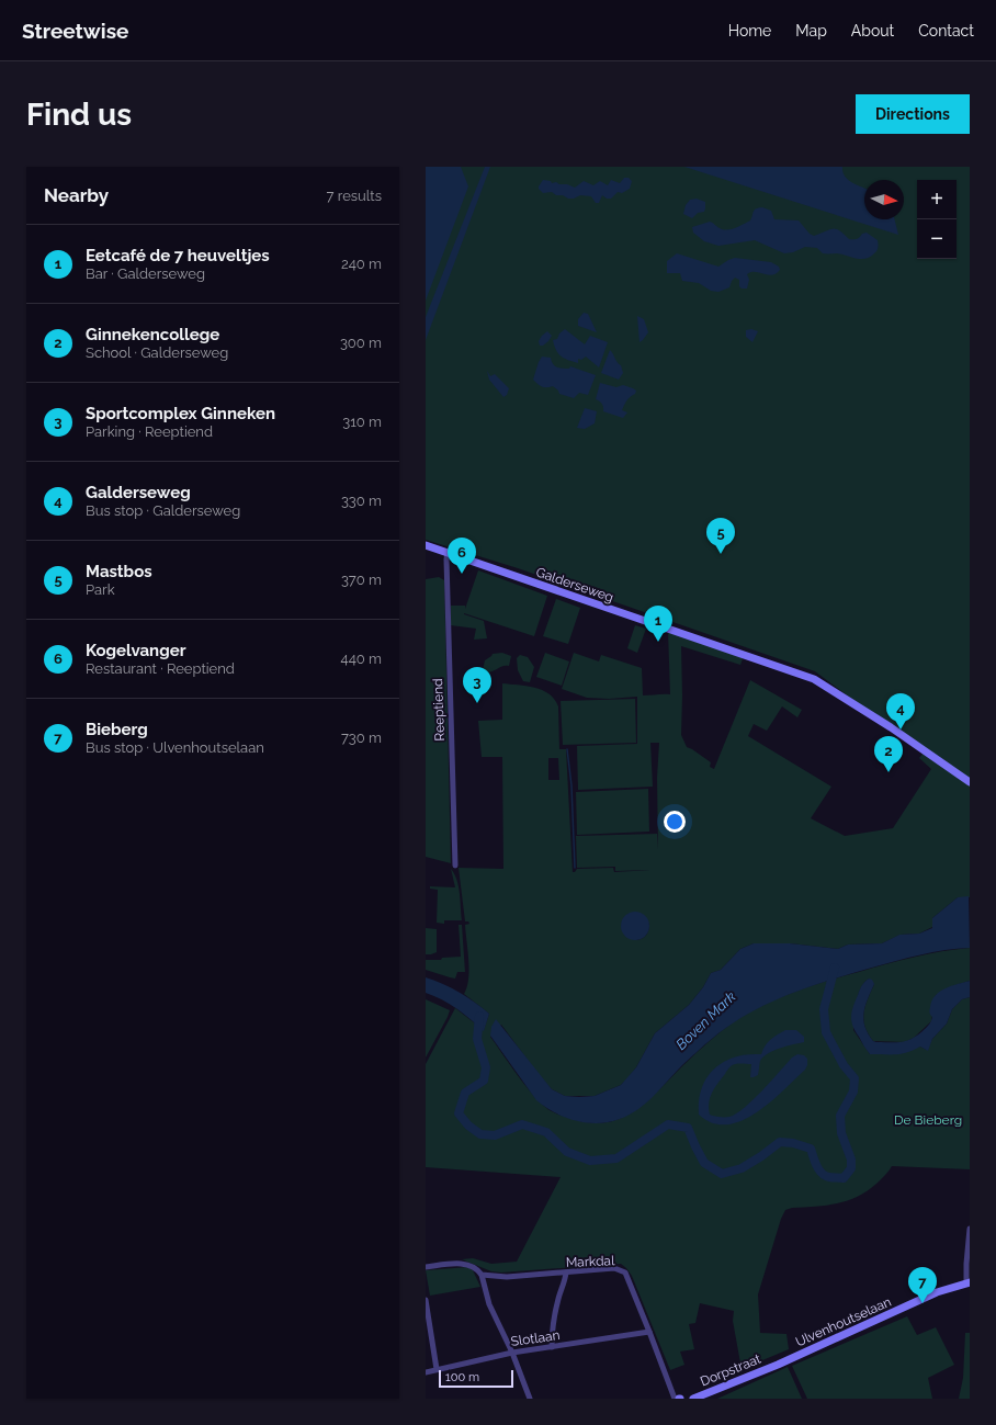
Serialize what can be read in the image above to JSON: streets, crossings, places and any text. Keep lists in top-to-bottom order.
{
  "streets": {
    "street": [
      "Galderseweg",
      "Reeptiend",
      "Markdal",
      "Ulvenhoutselaan",
      "Slotlaan",
      "Dorpstraat"
    ]
  },
  "crossings": [
    ["Galderseweg", "Reeptiend"],
    ["Markdal", "Slotlaan"],
    ["Ulvenhoutselaan", "Dorpstraat"]
  ],
  "water": ["Boven Mark"],
  "parks": ["De Bieberg"],
  "scale_bar": "100 m",
  "north": "right",
  "page": {
    "header": "Streetwise",
    "nav": [
      "Home",
      "Map",
      "About",
      "Contact"
    ],
    "buttons": "Directions",
    "title": "Find us",
    "heading": ["Nearby", "7 results"],
    "map_buttons": ["+", "−"],
    "list": [
      {
        "mark": "1",
        "name": "Eetcafé de 7 heuveltjes",
        "note": "Bar · Galderseweg",
        "value": "240 m"
      },
      {
        "mark": "2",
        "name": "Ginnekencollege",
        "note": "School · Galderseweg",
        "value": "300 m"
      },
      {
        "mark": "3",
        "name": "Sportcomplex Ginneken",
        "note": "Parking · Reeptiend",
        "value": "310 m"
      },
      {
        "mark": "4",
        "name": "Galderseweg",
        "note": "Bus stop · Galderseweg",
        "value": "330 m"
      },
      {
        "mark": "5",
        "name": "Mastbos",
        "note": "Park",
        "value": "370 m"
      },
      {
        "mark": "6",
        "name": "Kogelvanger",
        "note": "Restaurant · Reeptiend",
        "value": "440 m"
      },
      {
        "mark": "7",
        "name": "Bieberg",
        "note": "Bus stop · Ulvenhoutselaan",
        "value": "730 m"
      }
    ],
    "pins": [
      "5",
      "6",
      "1",
      "3",
      "4",
      "2",
      "7"
    ],
    "scale": "100 m"
  }
}
